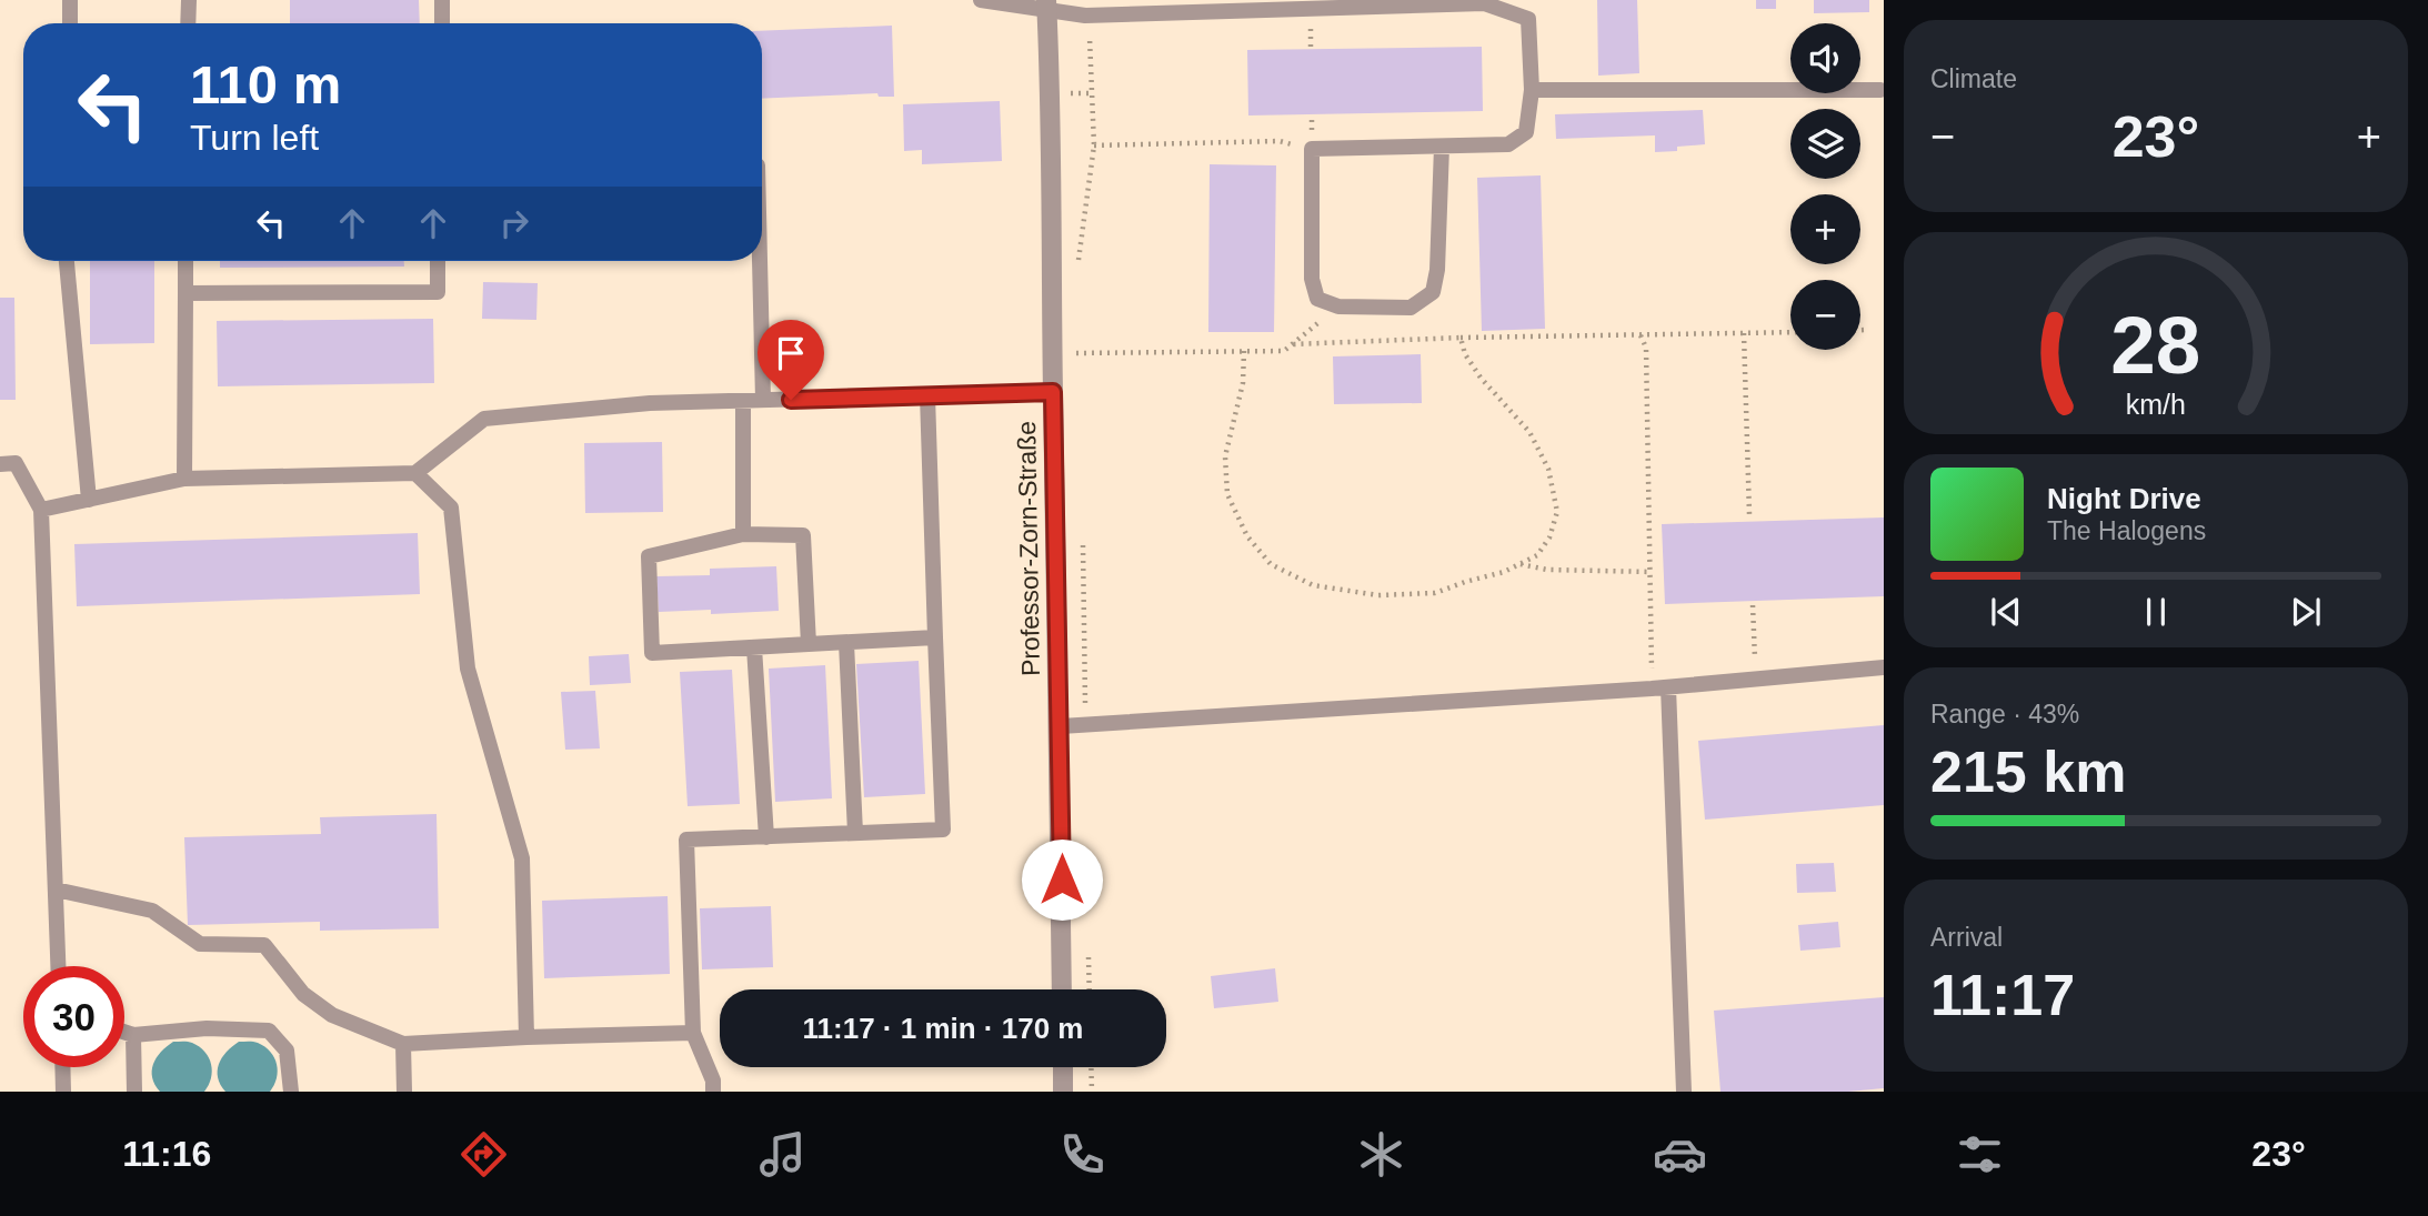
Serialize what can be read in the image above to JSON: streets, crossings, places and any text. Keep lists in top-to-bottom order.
{
  "streets": {
    "street": ["Professor-Zorn-Straße"]
  },
  "page": {
    "tile": [
      "Climate",
      ["Range · 43%", "215 km"],
      ["Arrival", "11:17"]
    ],
    "map_buttons": ["+", "−"],
    "turn": ["110 m", "Turn left"],
    "heat": ["−", "23°", "+"],
    "song": ["Night Drive", "The Halogens"],
    "limit": "30",
    "trip": "11:17 · 1 min · 170 m",
    "tabs": ["11:16", "23°"],
    "gauge": ["28", "km/h"]
  }
}
